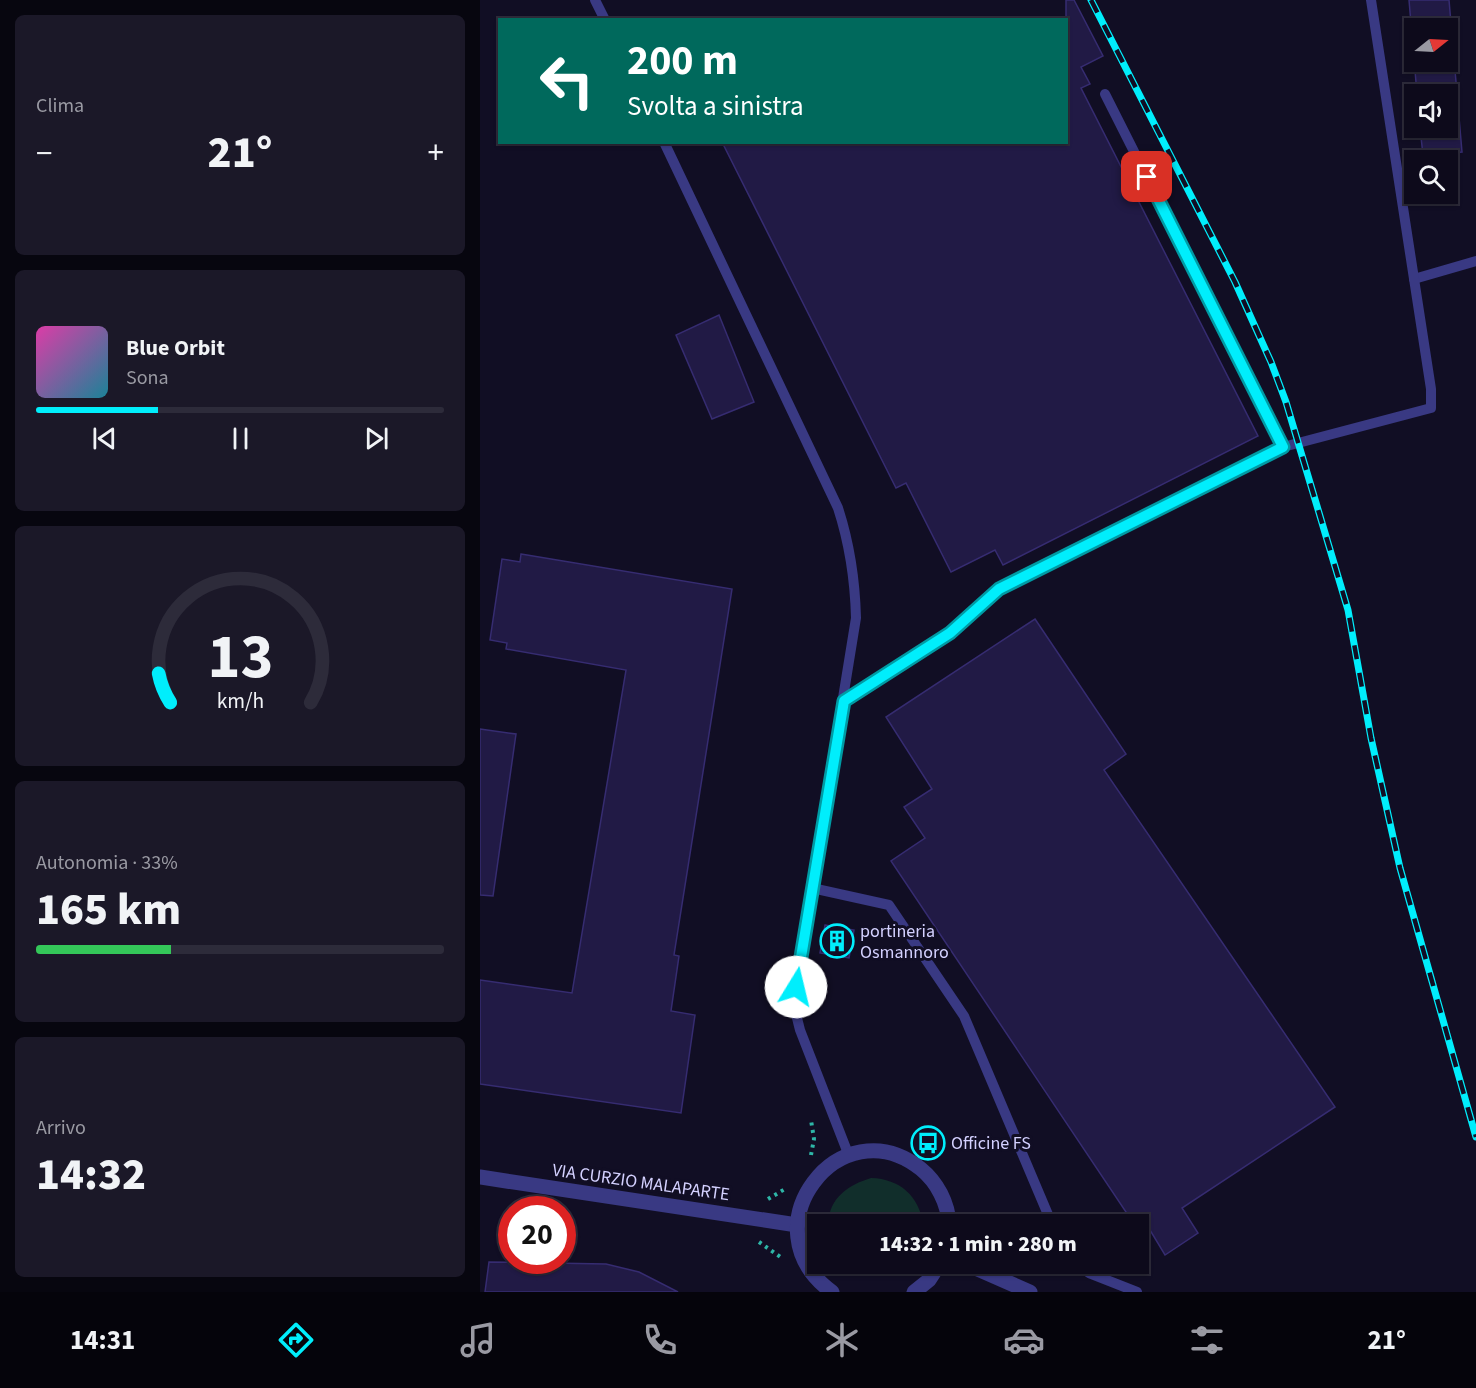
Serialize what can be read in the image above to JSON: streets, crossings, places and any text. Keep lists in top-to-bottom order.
{
  "streets": {
    "street": ["VIA CURZIO MALAPARTE"]
  },
  "places": {
    "building": ["portineria Osmannoro"],
    "bus stop": ["Officine FS"]
  },
  "north": "right",
  "page": {
    "tile": [
      "Clima",
      ["Autonomia · 33%", "165 km"],
      ["Arrivo", "14:32"]
    ],
    "turn": ["200 m", "Svolta a sinistra"],
    "heat": ["−", "21°", "+"],
    "song": ["Blue Orbit", "Sona"],
    "limit": "20",
    "trip": "14:32 · 1 min · 280 m",
    "tabs": ["14:31", "21°"],
    "gauge": ["13", "km/h"]
  }
}
